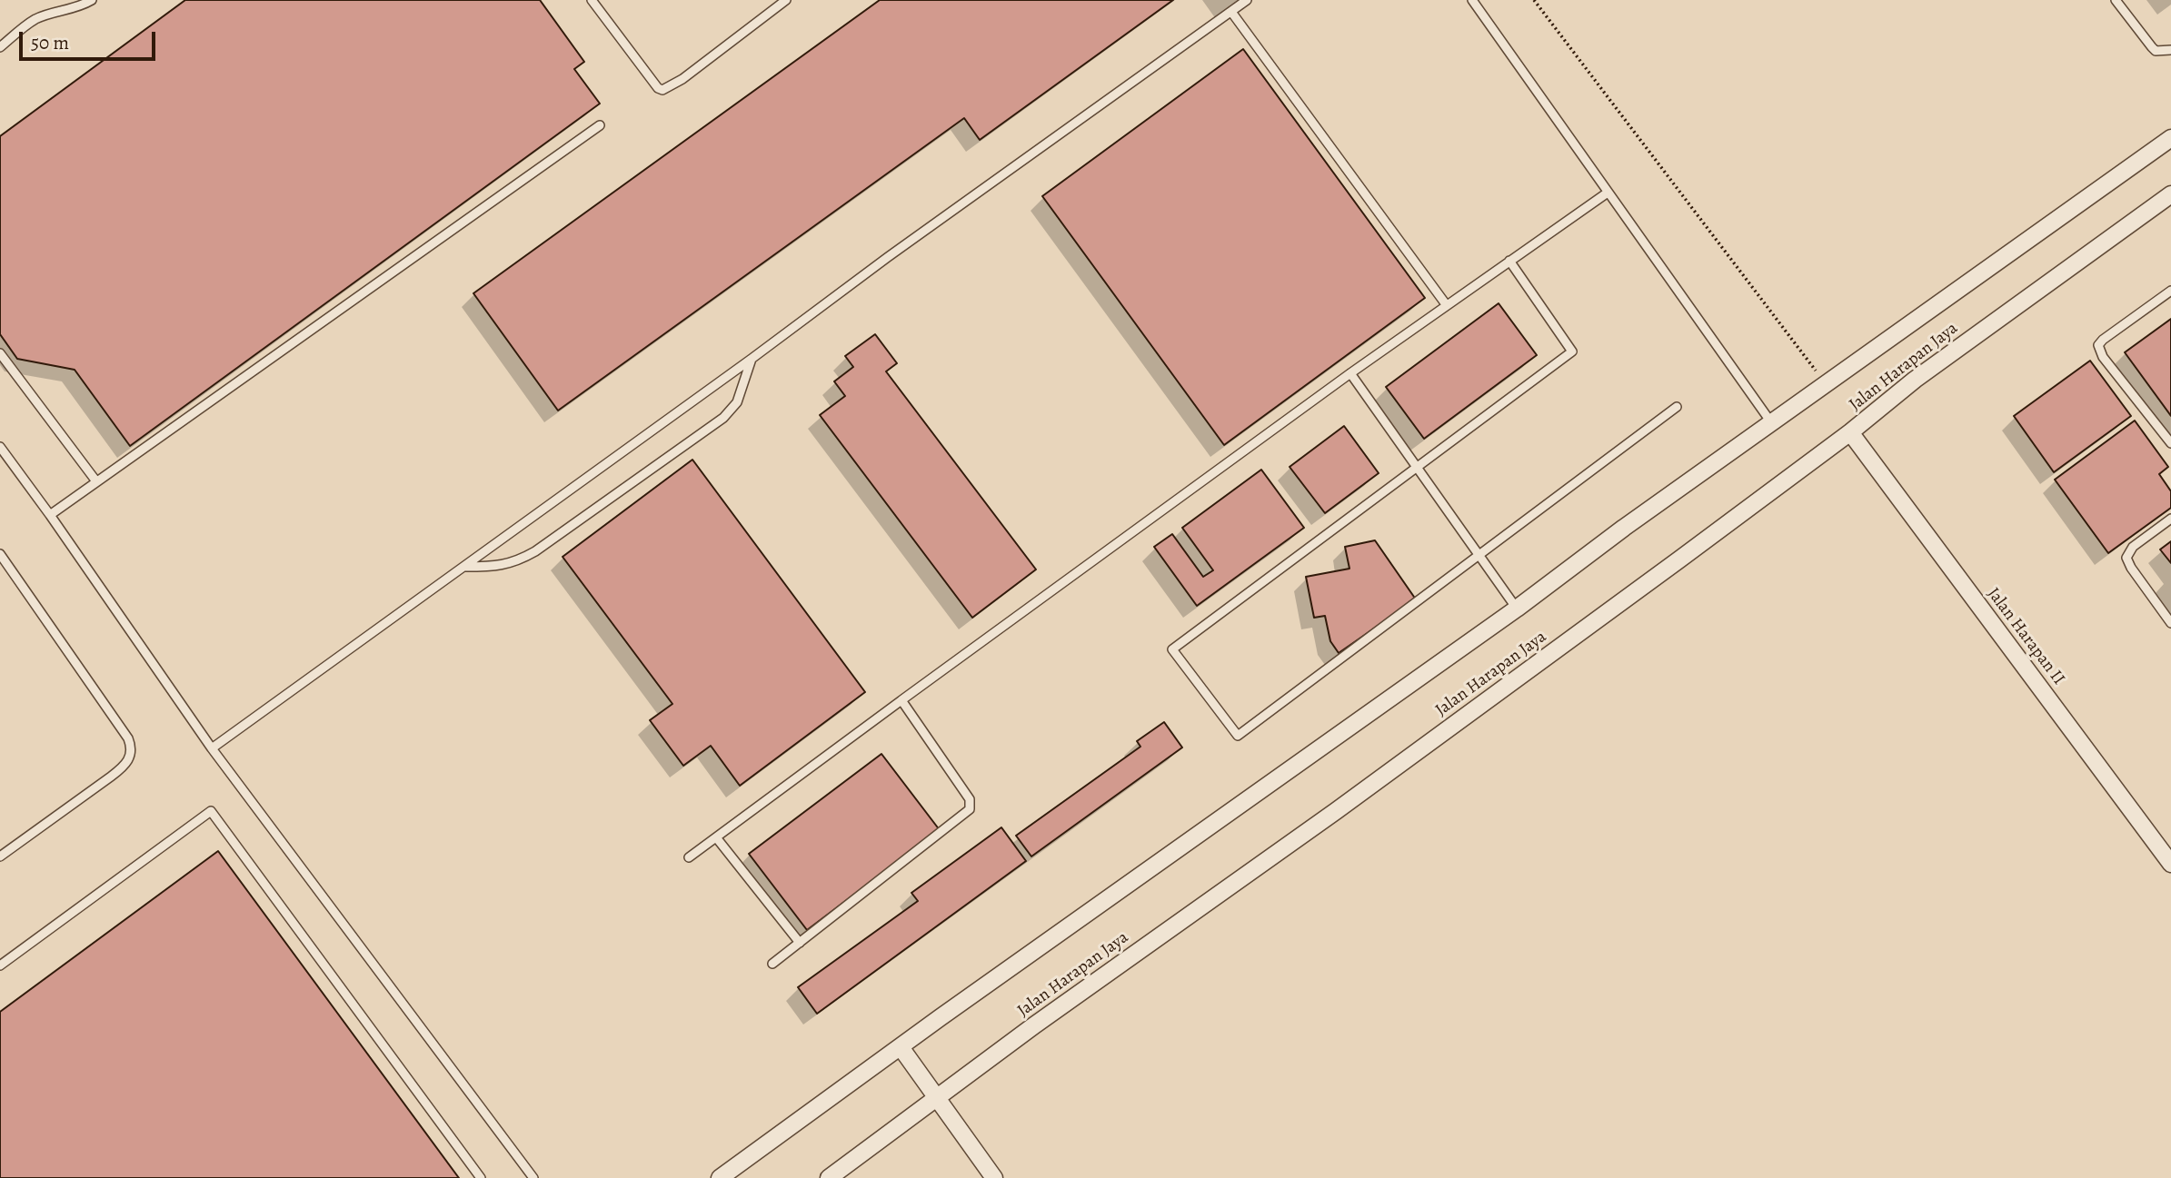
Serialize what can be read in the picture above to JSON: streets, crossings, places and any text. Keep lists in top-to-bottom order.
{
  "streets": {
    "street": ["Jalan Harapan Jaya", "Jalan Harapan II"]
  },
  "crossings": [
    ["Jalan Harapan Jaya", "Jalan Harapan II"]
  ],
  "scale_bar": "50 m"
}
